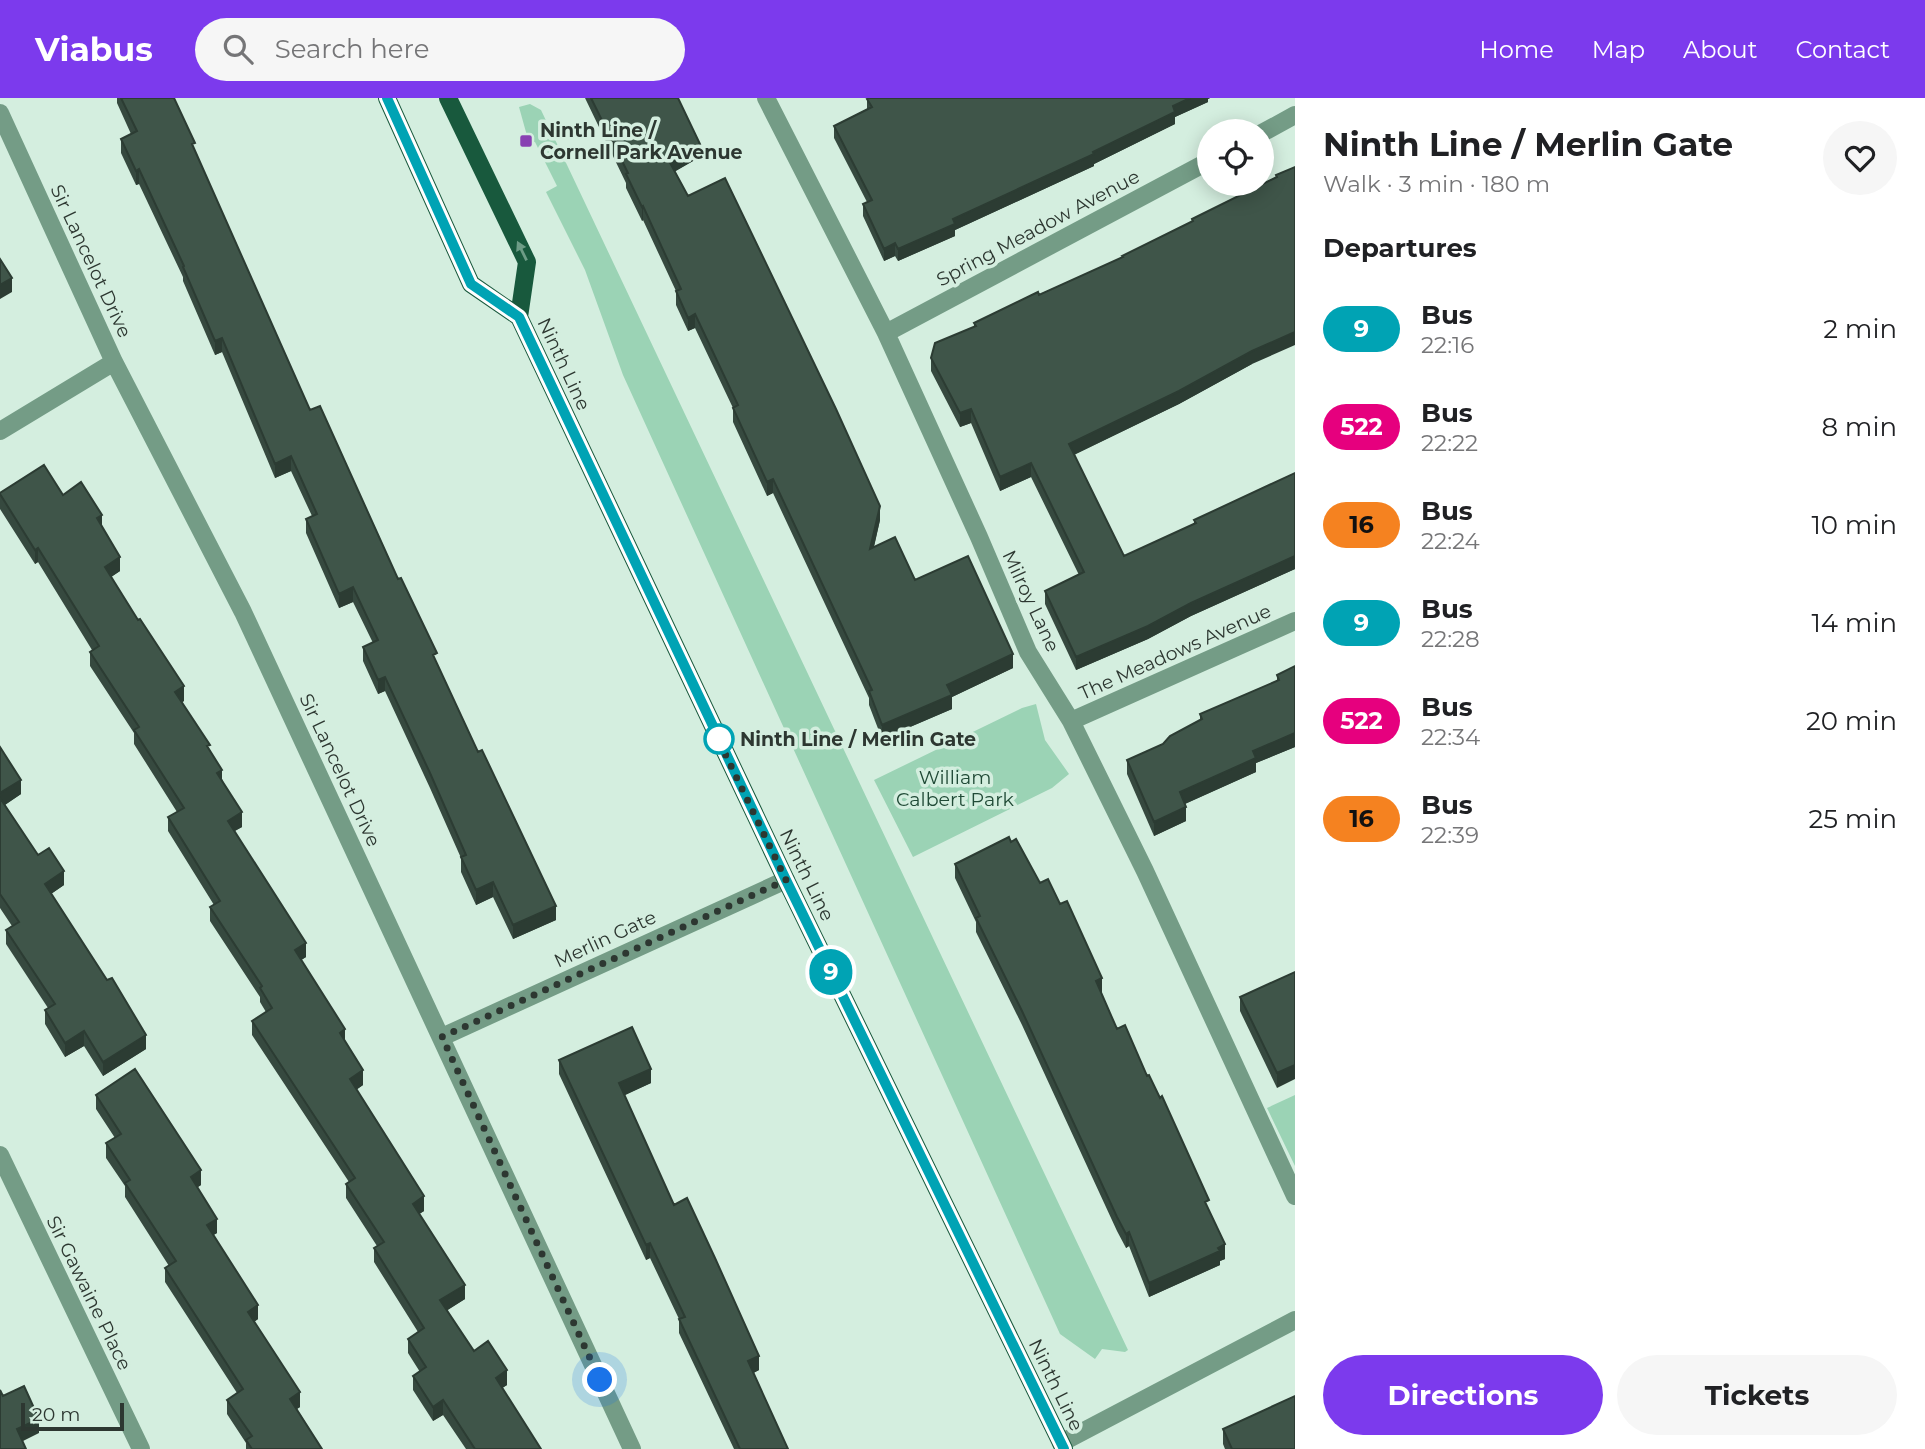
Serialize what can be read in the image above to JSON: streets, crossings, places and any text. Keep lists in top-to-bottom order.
{
  "streets": {
    "main road": ["Ninth Line"],
    "street": [
      "Spring Meadow Avenue",
      "Sir Lancelot Drive",
      "Milroy Lane",
      "The Meadows Avenue",
      "Merlin Gate",
      "Sir Gawaine Place"
    ]
  },
  "crossings": [
    ["Spring Meadow Avenue", "Milroy Lane"],
    ["Sir Lancelot Drive", "Merlin Gate"],
    ["Ninth Line", "Merlin Gate"],
    ["Milroy Lane", "The Meadows Avenue"]
  ],
  "parks": ["William Calbert Park"],
  "places": {
    "transit": ["Ninth Line / Cornell Park Avenue"],
    "other": ["Ninth Line / Merlin Gate"]
  },
  "lines": ["bus line 9"],
  "scale_bar": "20 m",
  "page": {
    "header": "Viabus",
    "search": "Search here",
    "nav": [
      "Home",
      "Map",
      "About",
      "Contact"
    ],
    "on_map": "9",
    "heading": [
      ["Ninth Line / Merlin Gate", "Walk · 3 min · 180 m"],
      "Departures"
    ],
    "list": [
      {
        "mark": "9",
        "name": "Bus",
        "note": "22:16",
        "value": "2 min"
      },
      {
        "mark": "522",
        "name": "Bus",
        "note": "22:22",
        "value": "8 min"
      },
      {
        "mark": "16",
        "name": "Bus",
        "note": "22:24",
        "value": "10 min"
      },
      {
        "mark": "9",
        "name": "Bus",
        "note": "22:28",
        "value": "14 min"
      },
      {
        "mark": "522",
        "name": "Bus",
        "note": "22:34",
        "value": "20 min"
      },
      {
        "mark": "16",
        "name": "Bus",
        "note": "22:39",
        "value": "25 min"
      }
    ],
    "buttons": ["Directions", "Tickets"],
    "scale": "20 m"
  }
}
